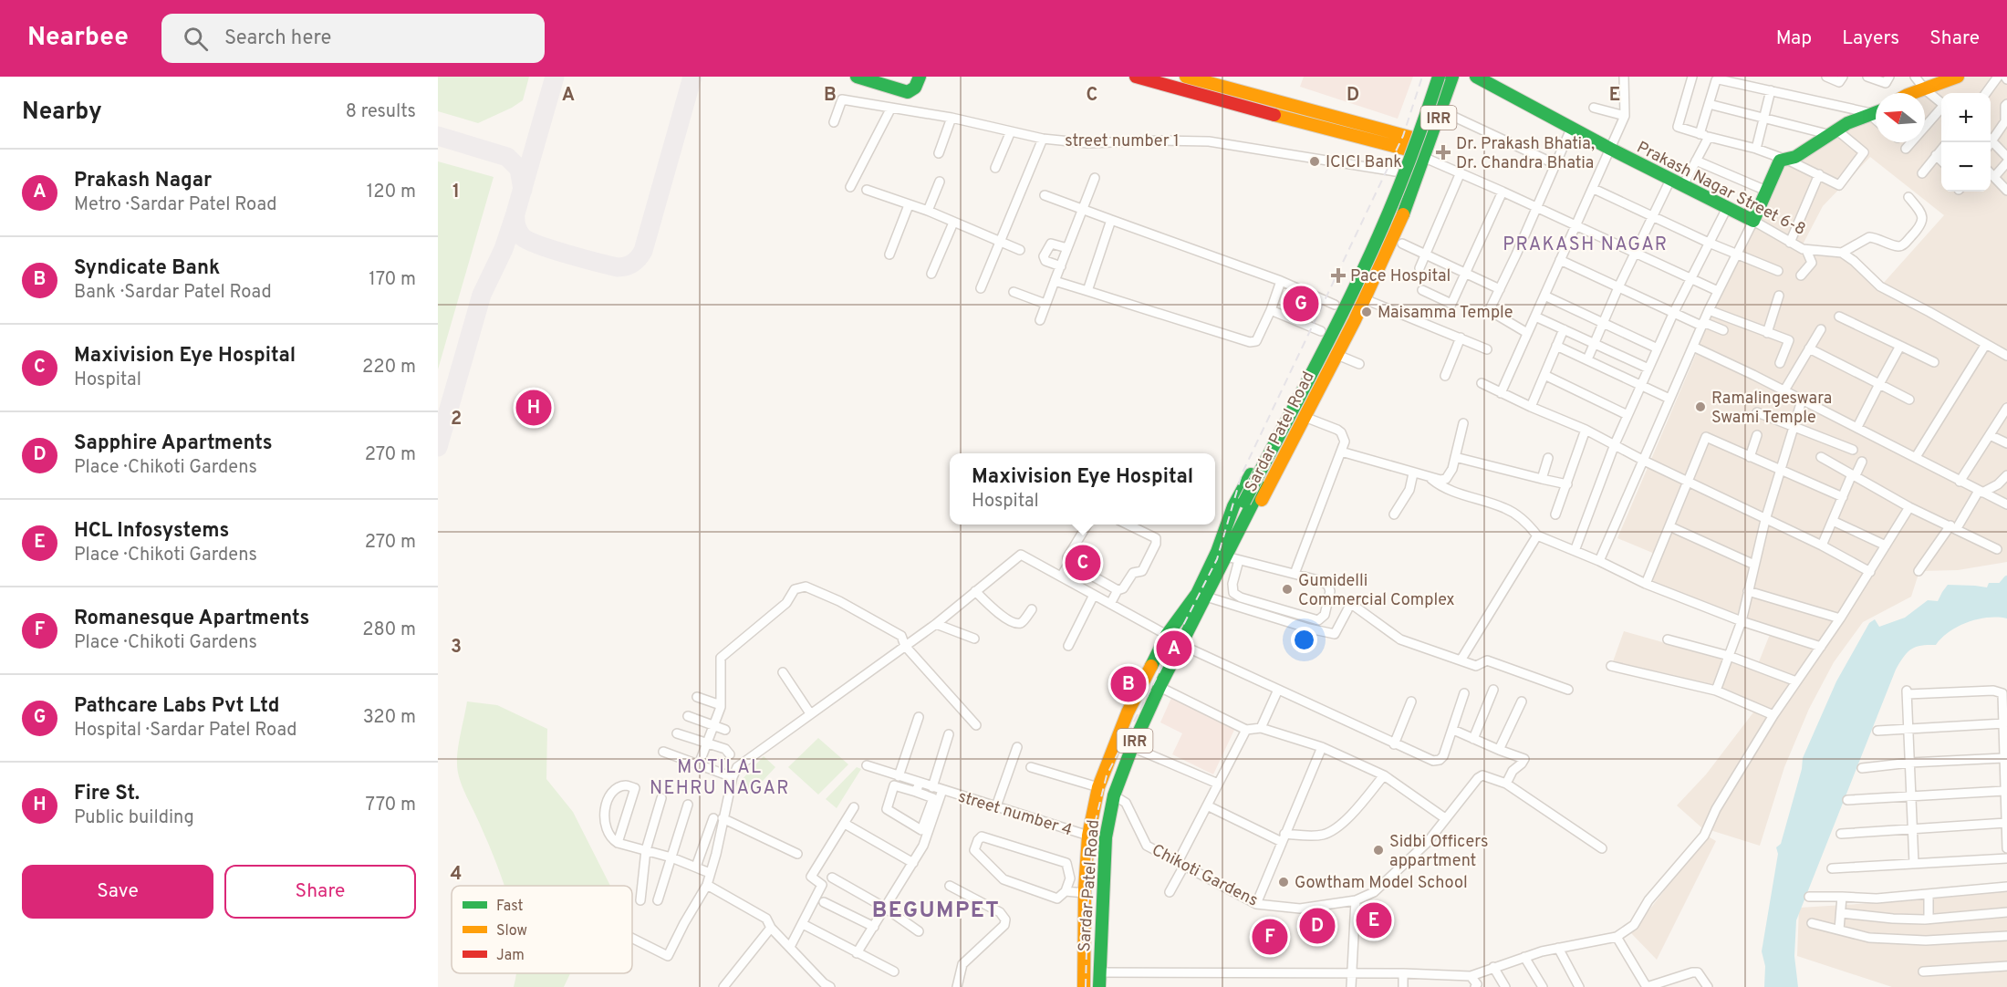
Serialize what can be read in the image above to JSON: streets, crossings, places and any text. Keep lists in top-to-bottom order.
{
  "streets": {
    "main road": ["IRR", "Prakash Nagar Street 6-8", "Sardar Patel Road"],
    "street": ["street number 1", "street number 4", "Chikoti Gardens"]
  },
  "crossings": [
    ["IRR", "Sardar Patel Road"],
    ["Sardar Patel Road", "street number 4"],
    ["Sardar Patel Road", "Chikoti Gardens"]
  ],
  "districts": ["PRAKASH NAGAR", "MOTILAL NEHRU NAGAR", "BEGUMPET"],
  "places": {
    "health": ["Dr. Prakash Bhatia, Dr. Chandra Bhatia", "Pace Hospital"],
    "other": [
      "ICICI Bank",
      "Maisamma Temple",
      "Ramalingeswara Swami Temple",
      "Gumidelli Commercial Complex",
      "Sidbi Officers appartment",
      "Gowtham Model School"
    ]
  },
  "legend": ["Fast", "Slow", "Jam"],
  "north": "left",
  "page": {
    "header": "Nearbee",
    "search": "Search here",
    "nav": ["Map", "Layers", "Share"],
    "heading": ["Nearby", "8 results"],
    "map_buttons": ["+", "−"],
    "list": [
      {
        "mark": "A",
        "name": "Prakash Nagar",
        "note": "Metro · Sardar Patel Road",
        "value": "120 m"
      },
      {
        "mark": "B",
        "name": "Syndicate Bank",
        "note": "Bank · Sardar Patel Road",
        "value": "170 m"
      },
      {
        "mark": "C",
        "name": "Maxivision Eye Hospital",
        "note": "Hospital",
        "value": "220 m"
      },
      {
        "mark": "D",
        "name": "Sapphire Apartments",
        "note": "Place · Chikoti Gardens",
        "value": "270 m"
      },
      {
        "mark": "E",
        "name": "HCL Infosystems",
        "note": "Place · Chikoti Gardens",
        "value": "270 m"
      },
      {
        "mark": "F",
        "name": "Romanesque Apartments",
        "note": "Place · Chikoti Gardens",
        "value": "280 m"
      },
      {
        "mark": "G",
        "name": "Pathcare Labs Pvt Ltd",
        "note": "Hospital · Sardar Patel Road",
        "value": "320 m"
      },
      {
        "mark": "H",
        "name": "Fire St.",
        "note": "Public building",
        "value": "770 m"
      }
    ],
    "pins": [
      "G",
      "H",
      "C",
      "A",
      "B",
      "E",
      "D",
      "F"
    ],
    "popup": ["Maxivision Eye Hospital", "Hospital"],
    "buttons": ["Save", "Share"]
  },
  "grid": {
    "columns": [
      "A",
      "B",
      "C",
      "D",
      "E"
    ],
    "rows": [
      "1",
      "2",
      "3",
      "4"
    ]
  }
}
